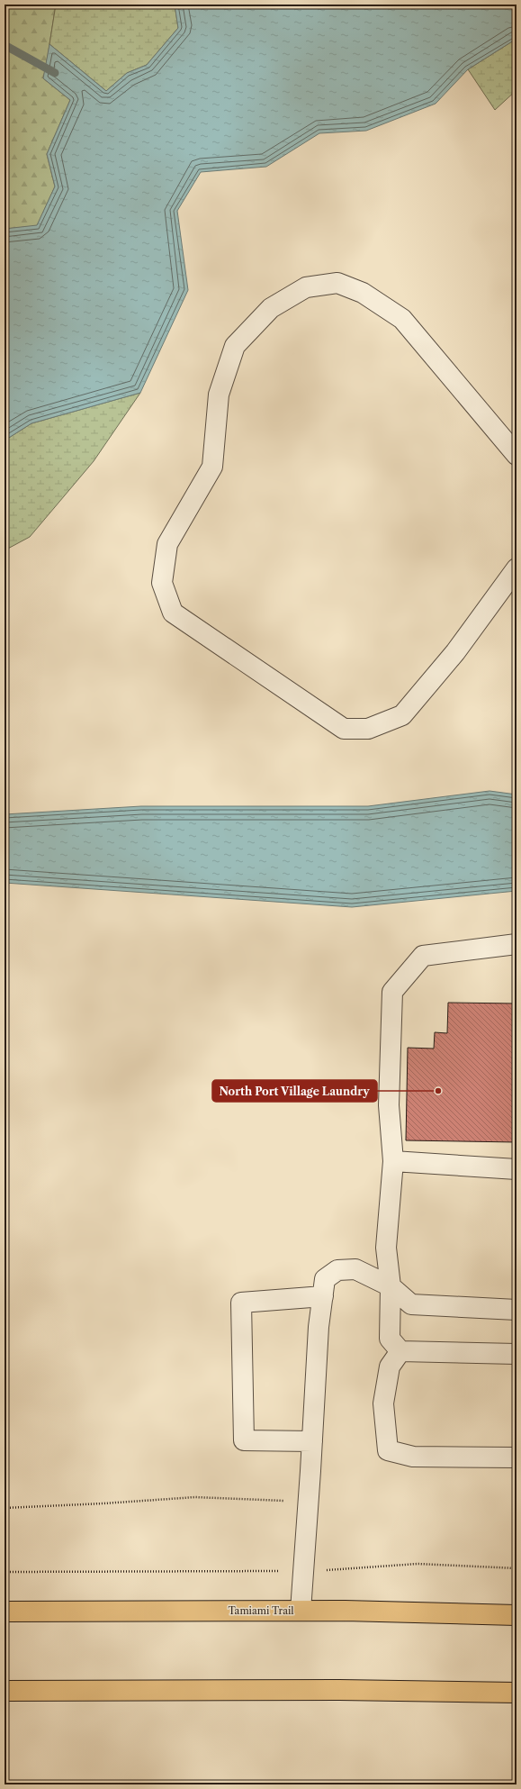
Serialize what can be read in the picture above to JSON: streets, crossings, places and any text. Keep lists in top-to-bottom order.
{
  "streets": {
    "main road": ["Tamiami Trail"]
  },
  "places": ["North Port Village Laundry"]
}
